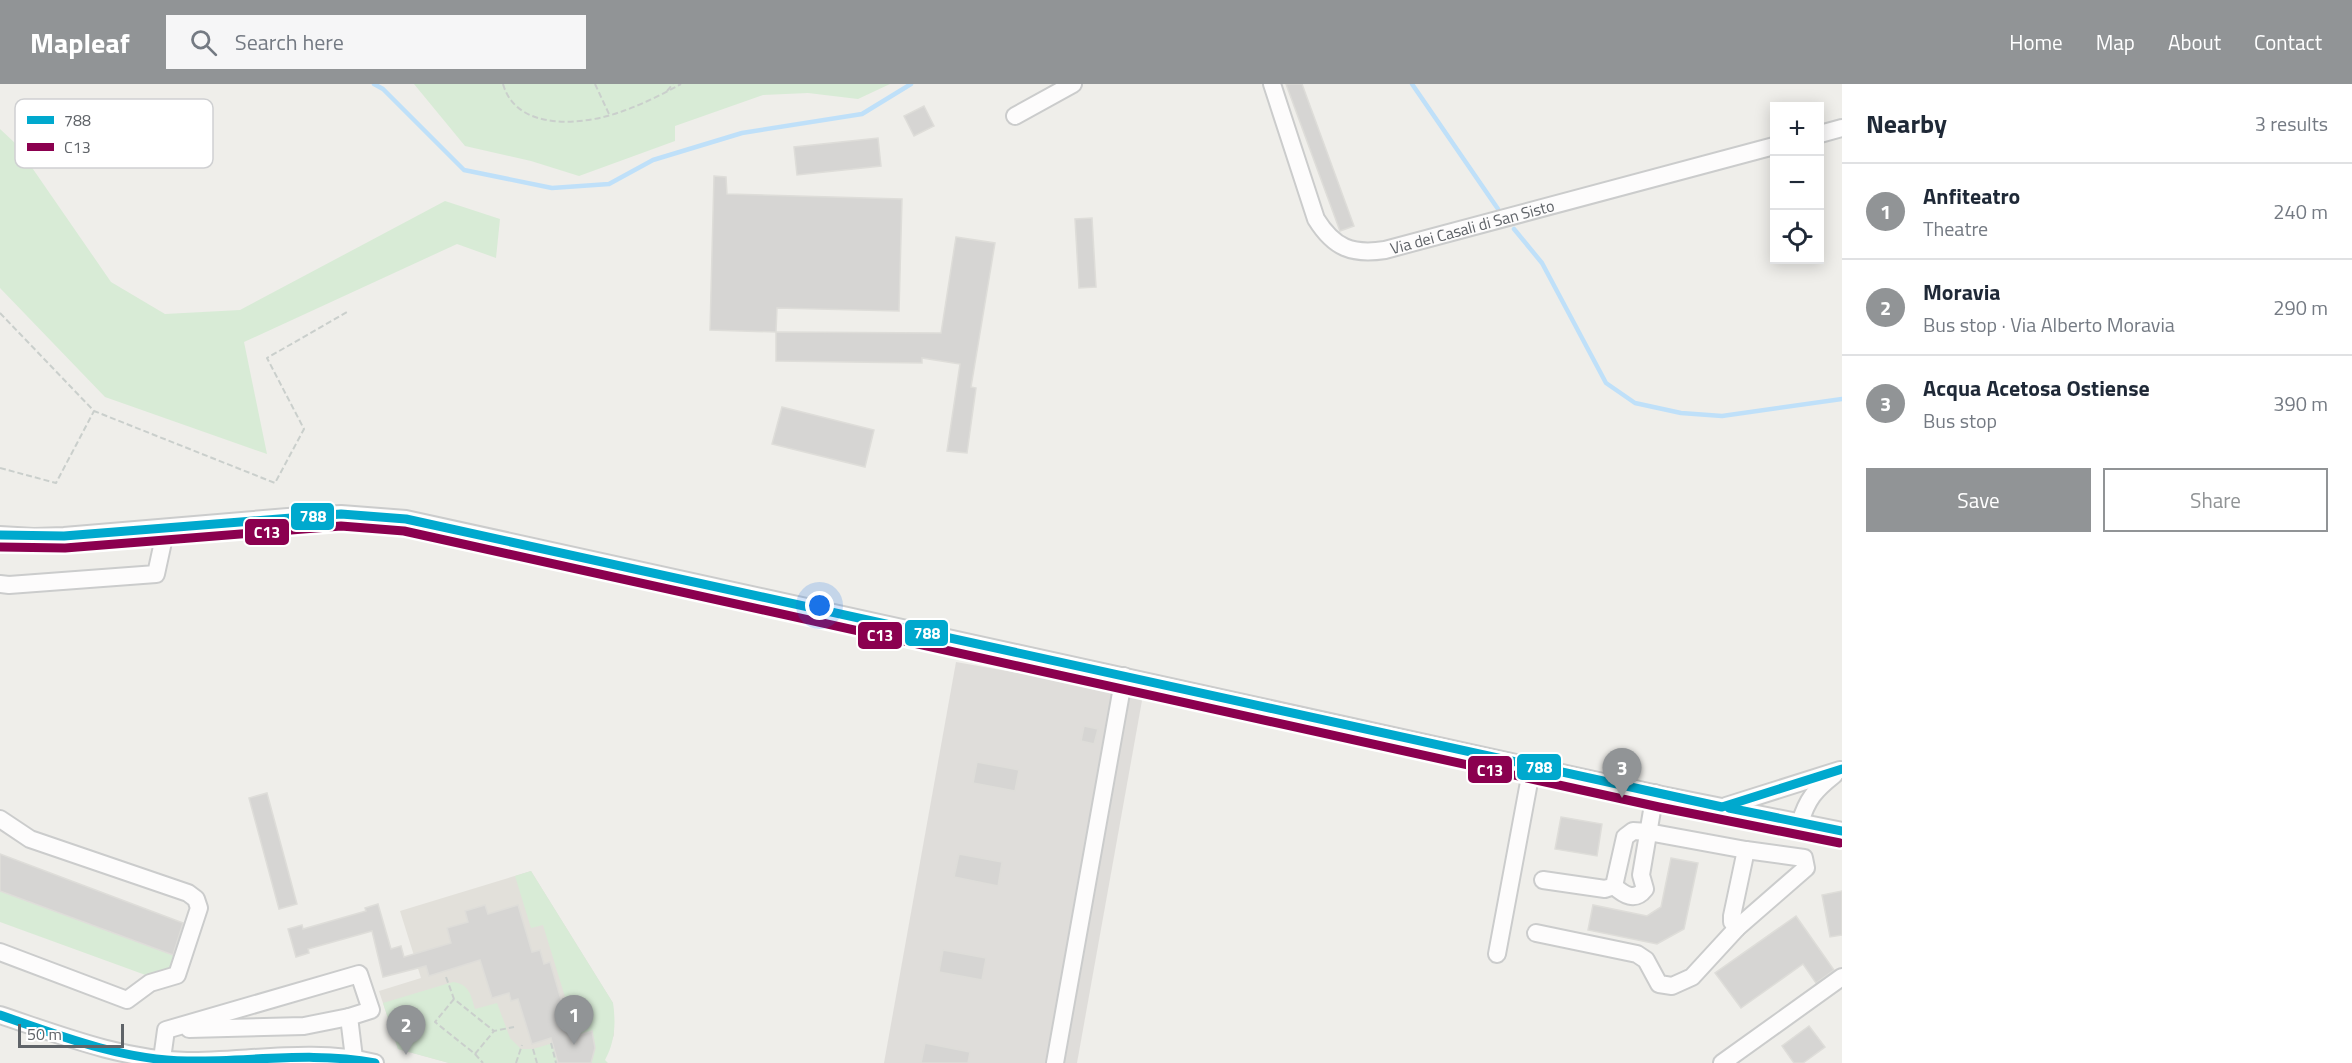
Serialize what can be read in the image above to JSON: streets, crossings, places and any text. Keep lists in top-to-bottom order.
{
  "streets": {
    "street": ["Via dei Casali di San Sisto"]
  },
  "lines": ["transit line 788", "transit line C13"],
  "legend": ["788", "C13"],
  "scale_bar": "50 m",
  "page": {
    "header": "Mapleaf",
    "search": "Search here",
    "nav": [
      "Home",
      "Map",
      "About",
      "Contact"
    ],
    "heading": ["Nearby", "3 results"],
    "map_buttons": ["+", "−"],
    "list": [
      {
        "mark": "1",
        "name": "Anfiteatro",
        "note": "Theatre",
        "value": "240 m"
      },
      {
        "mark": "2",
        "name": "Moravia",
        "note": "Bus stop · Via Alberto Moravia",
        "value": "290 m"
      },
      {
        "mark": "3",
        "name": "Acqua Acetosa Ostiense",
        "note": "Bus stop",
        "value": "390 m"
      }
    ],
    "buttons": ["Save", "Share"],
    "pins": ["3", "1", "2"],
    "scale": "50 m"
  }
}
